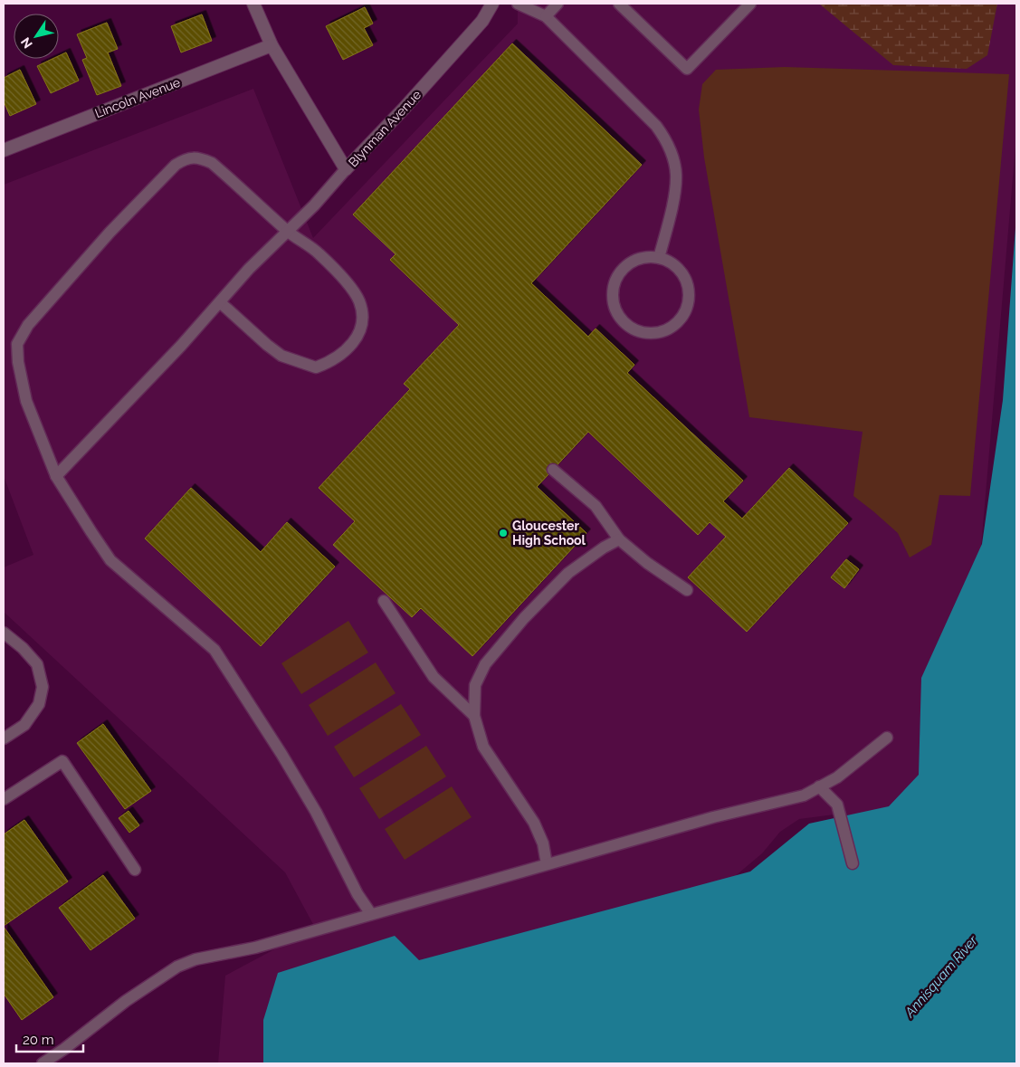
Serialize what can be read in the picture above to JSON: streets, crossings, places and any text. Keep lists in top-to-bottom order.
{
  "streets": {
    "street": ["Lincoln Avenue", "Blynman Avenue"]
  },
  "crossings": [
    ["Lincoln Avenue", "Blynman Avenue"]
  ],
  "water": ["Annisquam River"],
  "places": ["Gloucester High School"],
  "scale_bar": "20 m",
  "north": "bottom left"
}
